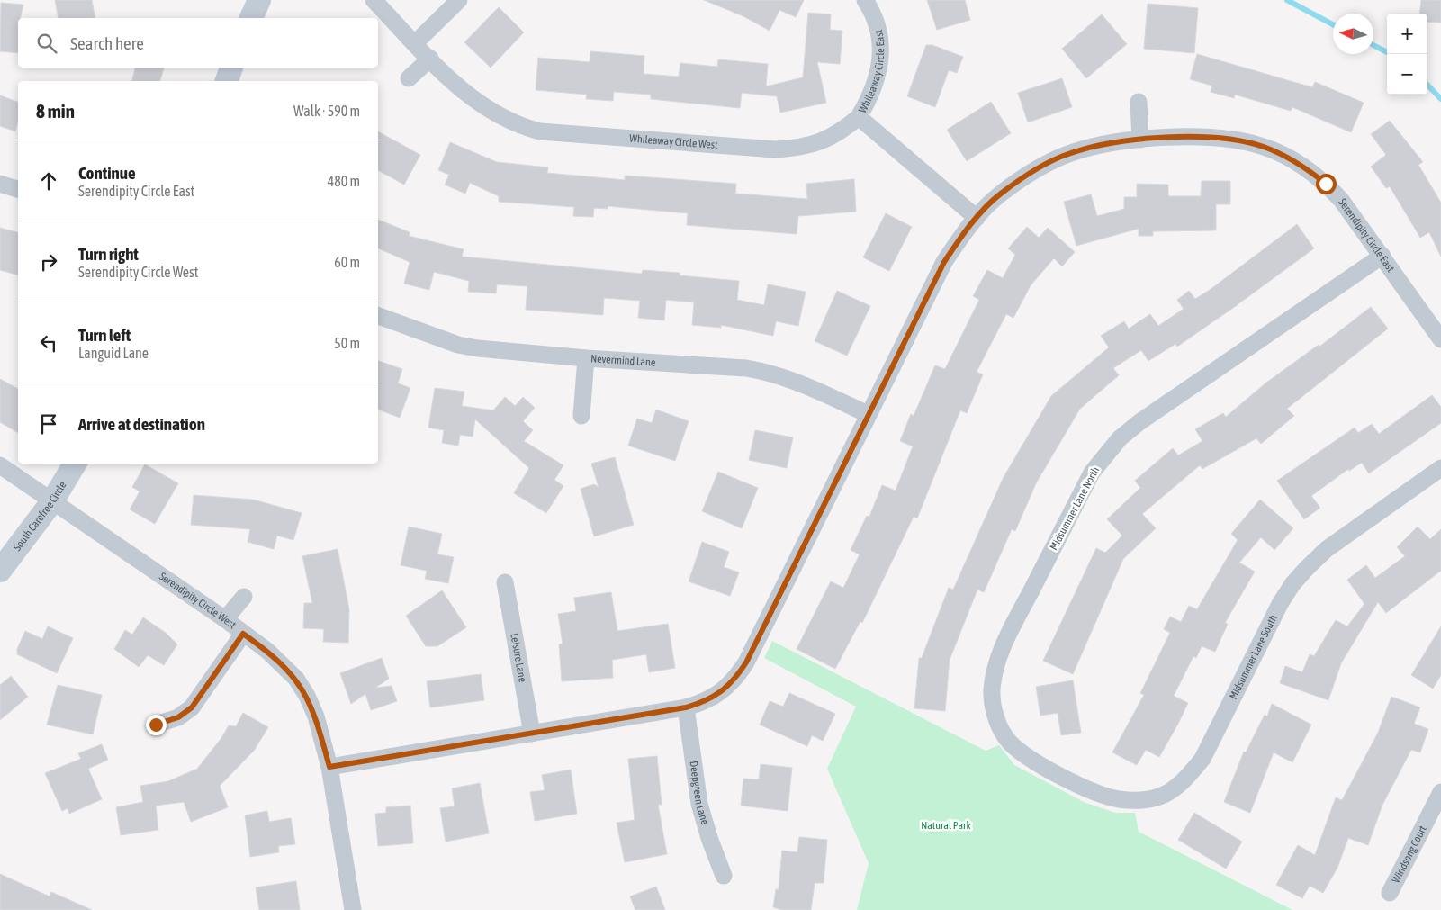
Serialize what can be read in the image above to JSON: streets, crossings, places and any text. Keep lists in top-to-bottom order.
{
  "streets": {
    "main road": ["South Carefree Circle"],
    "street": [
      "Whileaway Circle East",
      "Whileaway Circle West",
      "Serendipity Circle East",
      "Nevermind Lane",
      "Midsummer Lane North",
      "Serendipity Circle West",
      "Midsummer Lane South",
      "Leisure Lane",
      "Deepgreen Lane",
      "Windsong Court"
    ]
  },
  "crossings": [
    ["Whileaway Circle East", "Whileaway Circle West"],
    ["Serendipity Circle East", "Nevermind Lane"],
    ["Serendipity Circle East", "Midsummer Lane North"],
    ["Serendipity Circle East", "Serendipity Circle West"],
    ["Serendipity Circle East", "Leisure Lane"],
    ["Serendipity Circle East", "Deepgreen Lane"],
    ["Midsummer Lane North", "Midsummer Lane South"],
    ["South Carefree Circle", "Serendipity Circle West"]
  ],
  "parks": ["Natural Park"],
  "north": "left",
  "page": {
    "map_buttons": ["+", "−"],
    "search": "Search here",
    "heading": ["8 min", "Walk · 590 m"],
    "list": [
      ["Continue", "Serendipity Circle East", "480 m"],
      ["Turn right", "Serendipity Circle West", "60 m"],
      ["Turn left", "Languid Lane", "50 m"],
      "Arrive at destination"
    ]
  }
}
